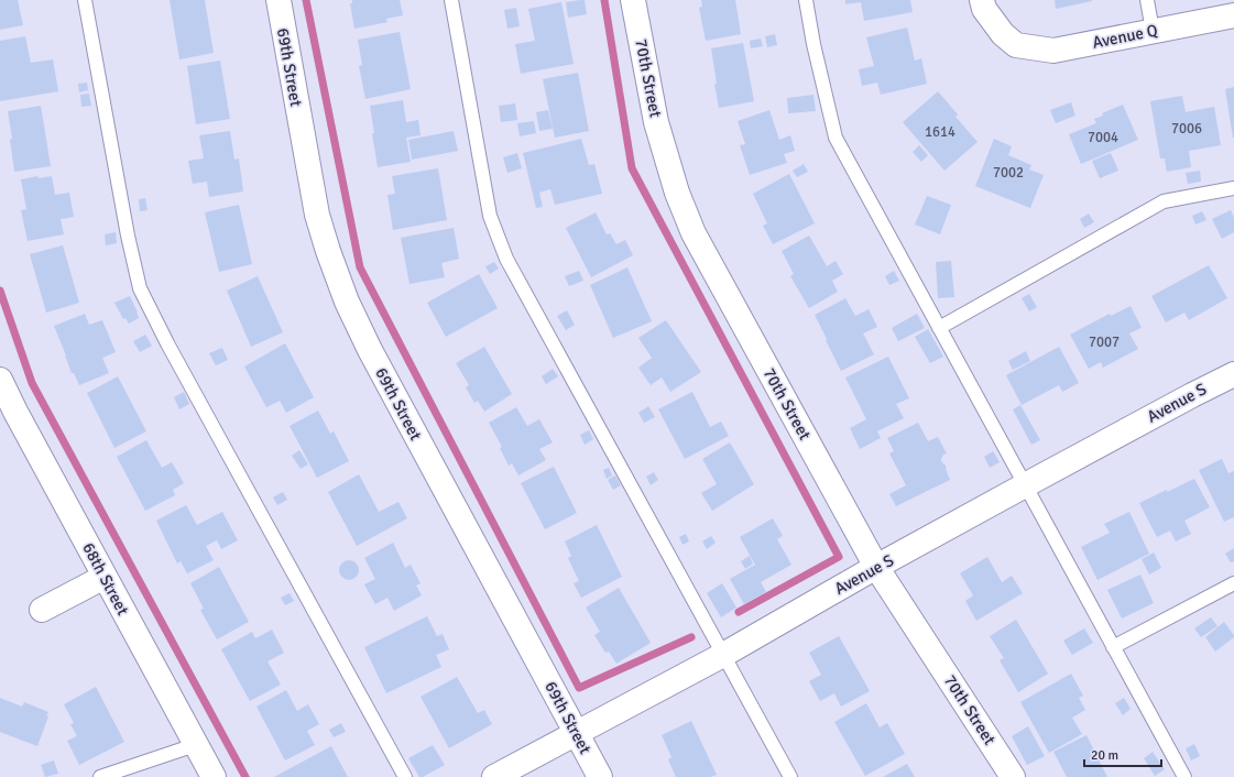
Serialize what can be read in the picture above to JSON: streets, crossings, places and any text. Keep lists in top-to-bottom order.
{
  "streets": {
    "street": [
      "Avenue Q",
      "69th Street",
      "70th Street",
      "Avenue S",
      "68th Street"
    ]
  },
  "crossings": [
    ["69th Street", "Avenue S"],
    ["70th Street", "Avenue S"]
  ],
  "house_numbers": [
    "7006",
    "1614",
    "7004",
    "7002",
    "7007"
  ],
  "scale_bar": "20 m"
}
